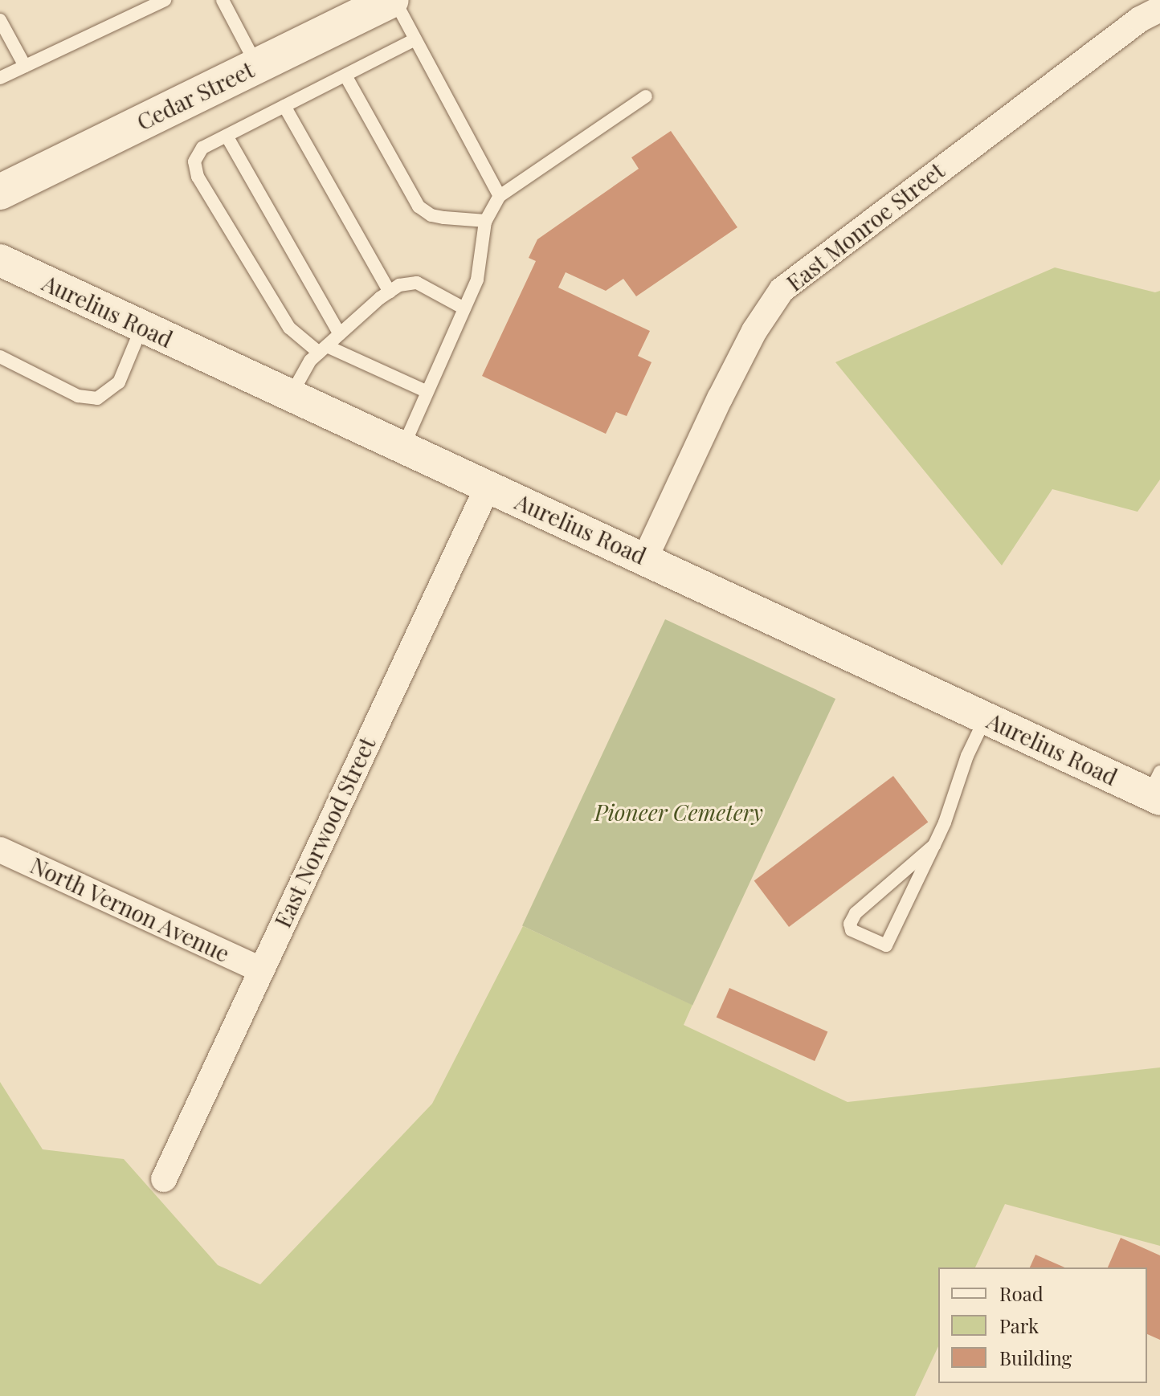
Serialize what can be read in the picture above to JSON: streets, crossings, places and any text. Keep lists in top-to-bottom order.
{
  "streets": {
    "main road": ["Cedar Street"],
    "street": [
      "East Monroe Street",
      "Aurelius Road",
      "East Norwood Street",
      "North Vernon Avenue"
    ]
  },
  "crossings": [
    ["East Monroe Street", "Aurelius Road"],
    ["Aurelius Road", "East Norwood Street"],
    ["East Norwood Street", "North Vernon Avenue"]
  ],
  "parks": ["Pioneer Cemetery"],
  "legend": ["Road", "Park", "Building"]
}
